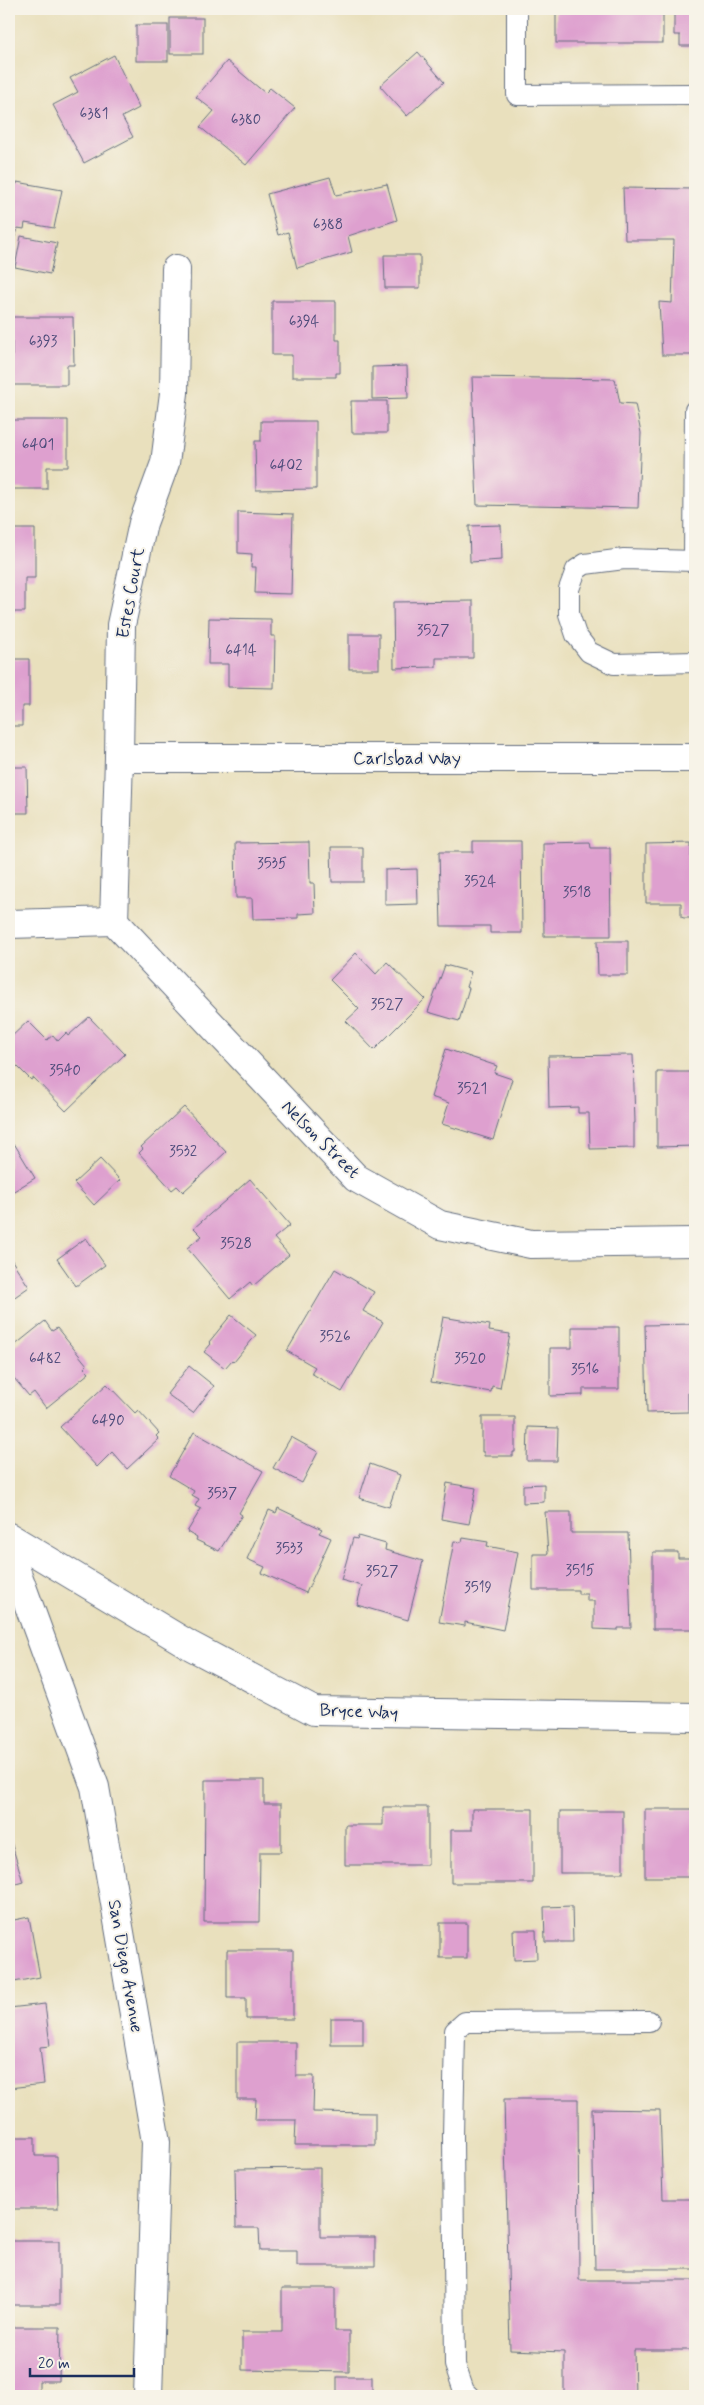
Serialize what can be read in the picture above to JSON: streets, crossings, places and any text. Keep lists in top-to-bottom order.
{
  "streets": {
    "street": [
      "Estes Court",
      "Carlsbad Way",
      "Nelson Street",
      "Bryce Way",
      "San Diego Avenue"
    ]
  },
  "crossings": [
    ["Estes Court", "Carlsbad Way"],
    ["Estes Court", "Nelson Street"]
  ],
  "house_numbers": [
    "6381",
    "6380",
    "6388",
    "6394",
    "6393",
    "6401",
    "6402",
    "3527",
    "6414",
    "3535",
    "3524",
    "3518",
    "3527",
    "3540",
    "3521",
    "3532",
    "3528",
    "3526",
    "6482",
    "3520",
    "3516",
    "6490",
    "3537",
    "3533",
    "3515",
    "3527",
    "3519"
  ],
  "scale_bar": "20 m"
}
